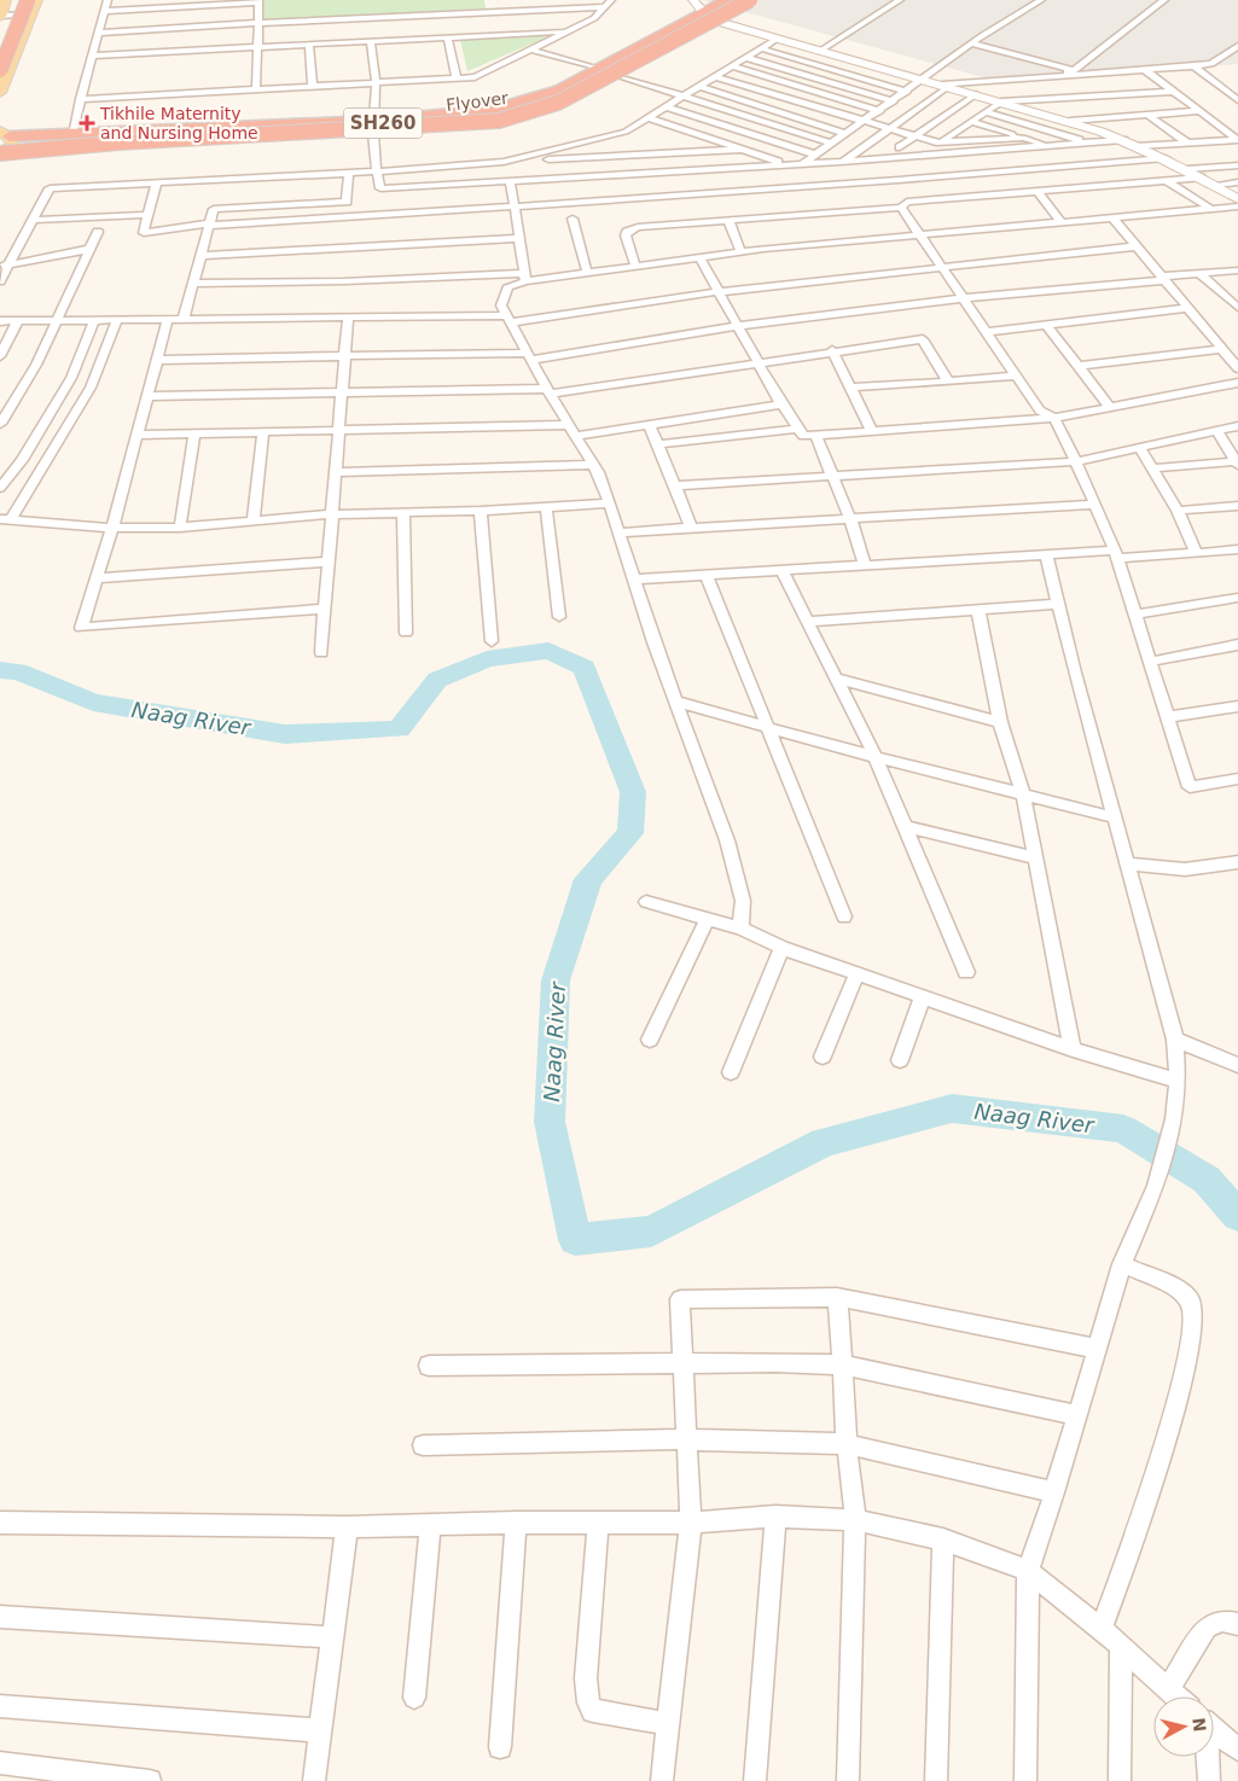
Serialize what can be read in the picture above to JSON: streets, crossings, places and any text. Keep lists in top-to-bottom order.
{
  "streets": {
    "highway": ["Flyover", "SH260"]
  },
  "crossings": [
    ["Flyover", "SH260"]
  ],
  "water": ["Naag River"],
  "places": {
    "health": ["Tikhile Maternity and Nursing Home"]
  },
  "north": "right"
}
